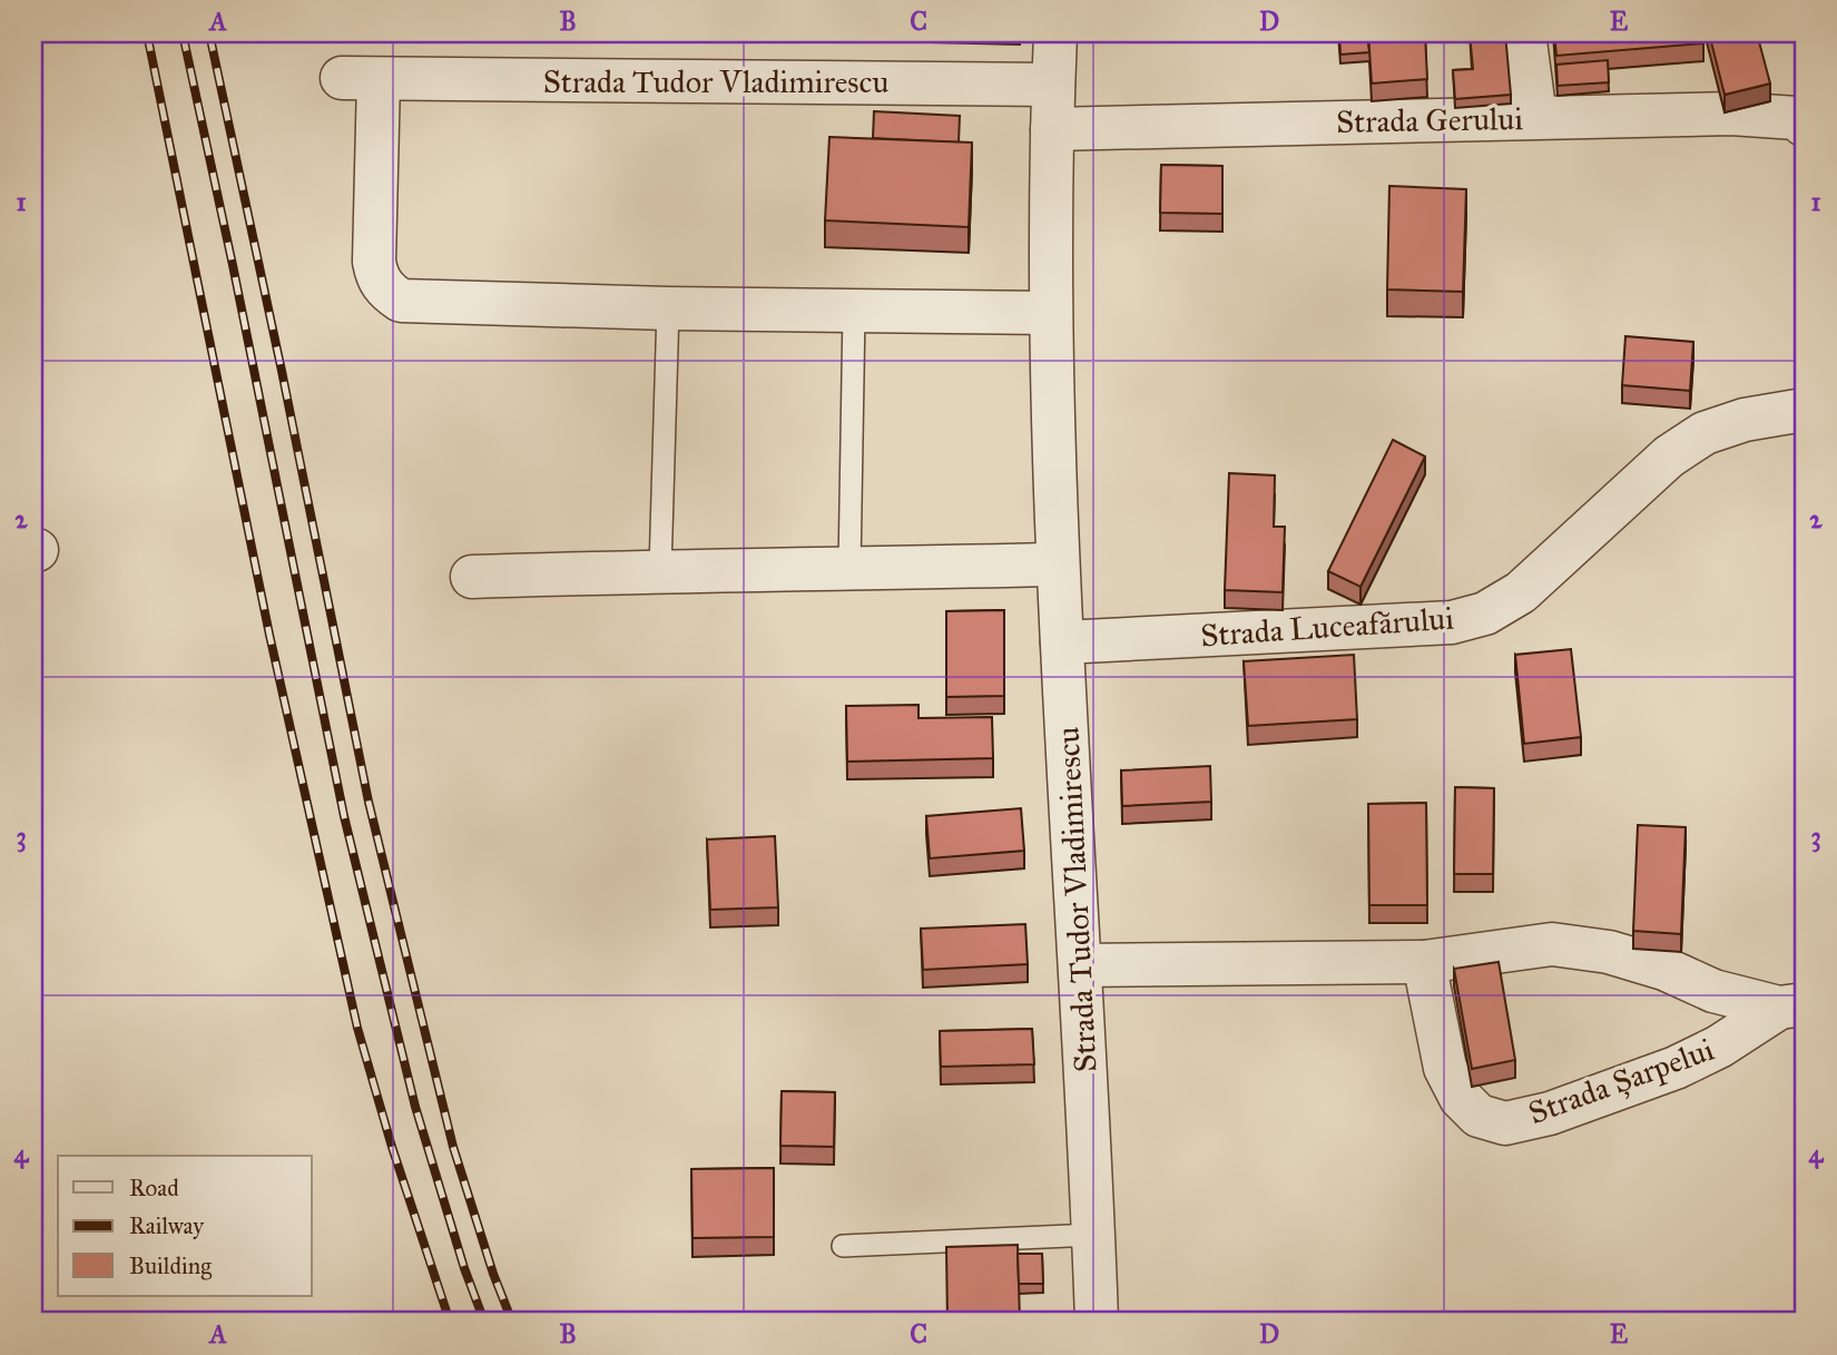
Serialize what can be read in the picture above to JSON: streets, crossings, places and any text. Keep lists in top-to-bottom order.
{
  "streets": {
    "street": [
      "Strada Tudor Vladimirescu",
      "Strada Gerului",
      "Strada Luceafărului",
      "Strada Șarpelui"
    ]
  },
  "crossings": [
    ["Strada Tudor Vladimirescu", "Strada Gerului"],
    ["Strada Tudor Vladimirescu", "Strada Luceafărului"],
    ["Strada Tudor Vladimirescu", "Strada Șarpelui"]
  ],
  "legend": ["Road", "Railway", "Building"],
  "grid": {
    "columns": [
      "A",
      "B",
      "C",
      "D",
      "E"
    ],
    "rows": [
      "1",
      "2",
      "3",
      "4"
    ]
  }
}
